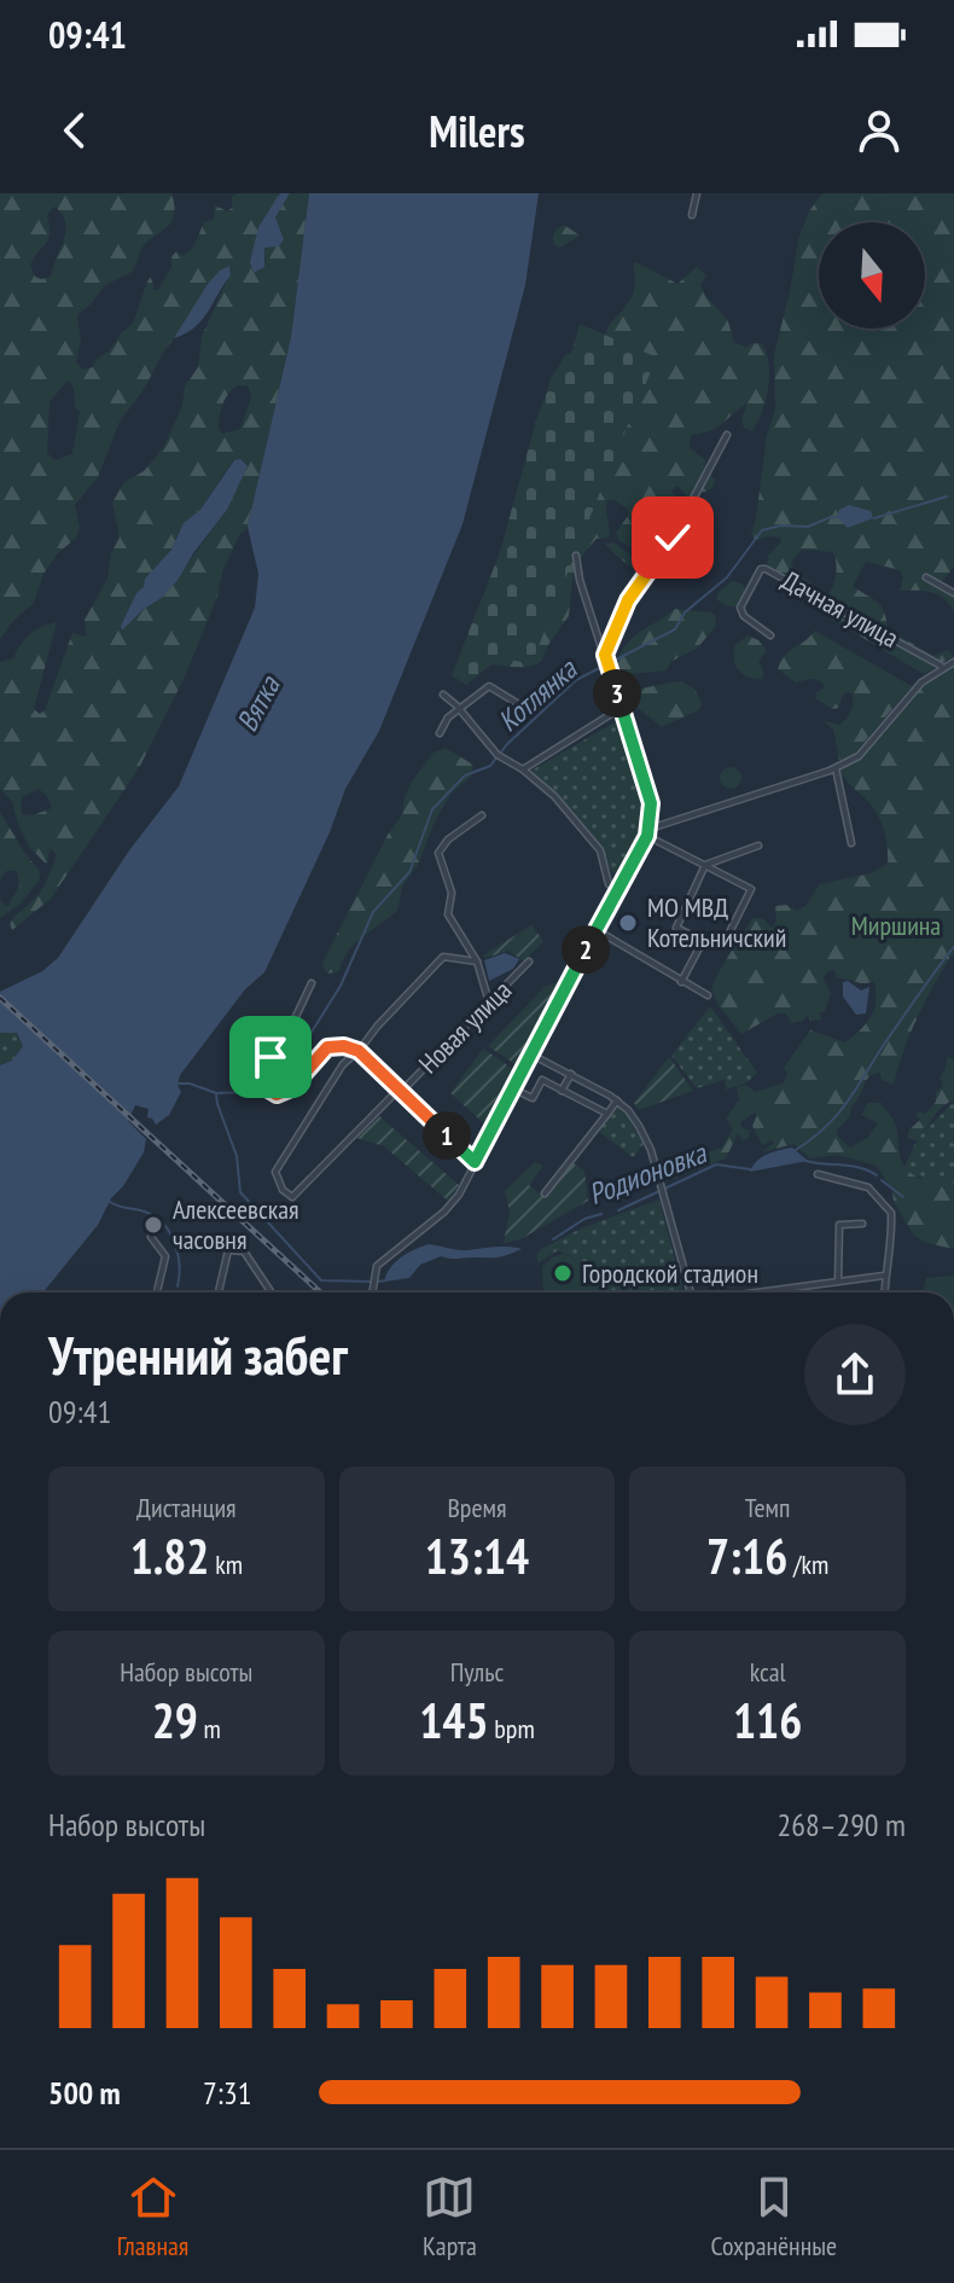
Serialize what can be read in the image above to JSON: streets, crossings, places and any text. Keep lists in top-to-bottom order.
{
  "streets": {
    "street": ["Дачная улица", "Новая улица"]
  },
  "water": ["Котлянка", "Вятка", "Родионовка"],
  "parks": ["Миршина"],
  "places": ["МО МВД Котельничский", "Алексеевская часовня", "Городской стадион"],
  "north": "bottom",
  "page": {
    "status": "09:41",
    "header": "Milers",
    "pins": ["3", "2", "1"],
    "heading": ["Утренний забег", "09:41"],
    "stats": [
      ["Дистанция", "1.82 km"],
      ["Время", "13:14"],
      ["Темп", "7:16 /km"],
      ["Набор высоты", "29 m"],
      ["Пульс", "145 bpm"],
      ["kcal", "116"]
    ],
    "chart": ["Набор высоты", "268–290 m"],
    "list": [
      {
        "name": "500 m",
        "note": "7:31"
      }
    ],
    "tabs": ["Главная", "Карта", "Сохранённые"]
  }
}
